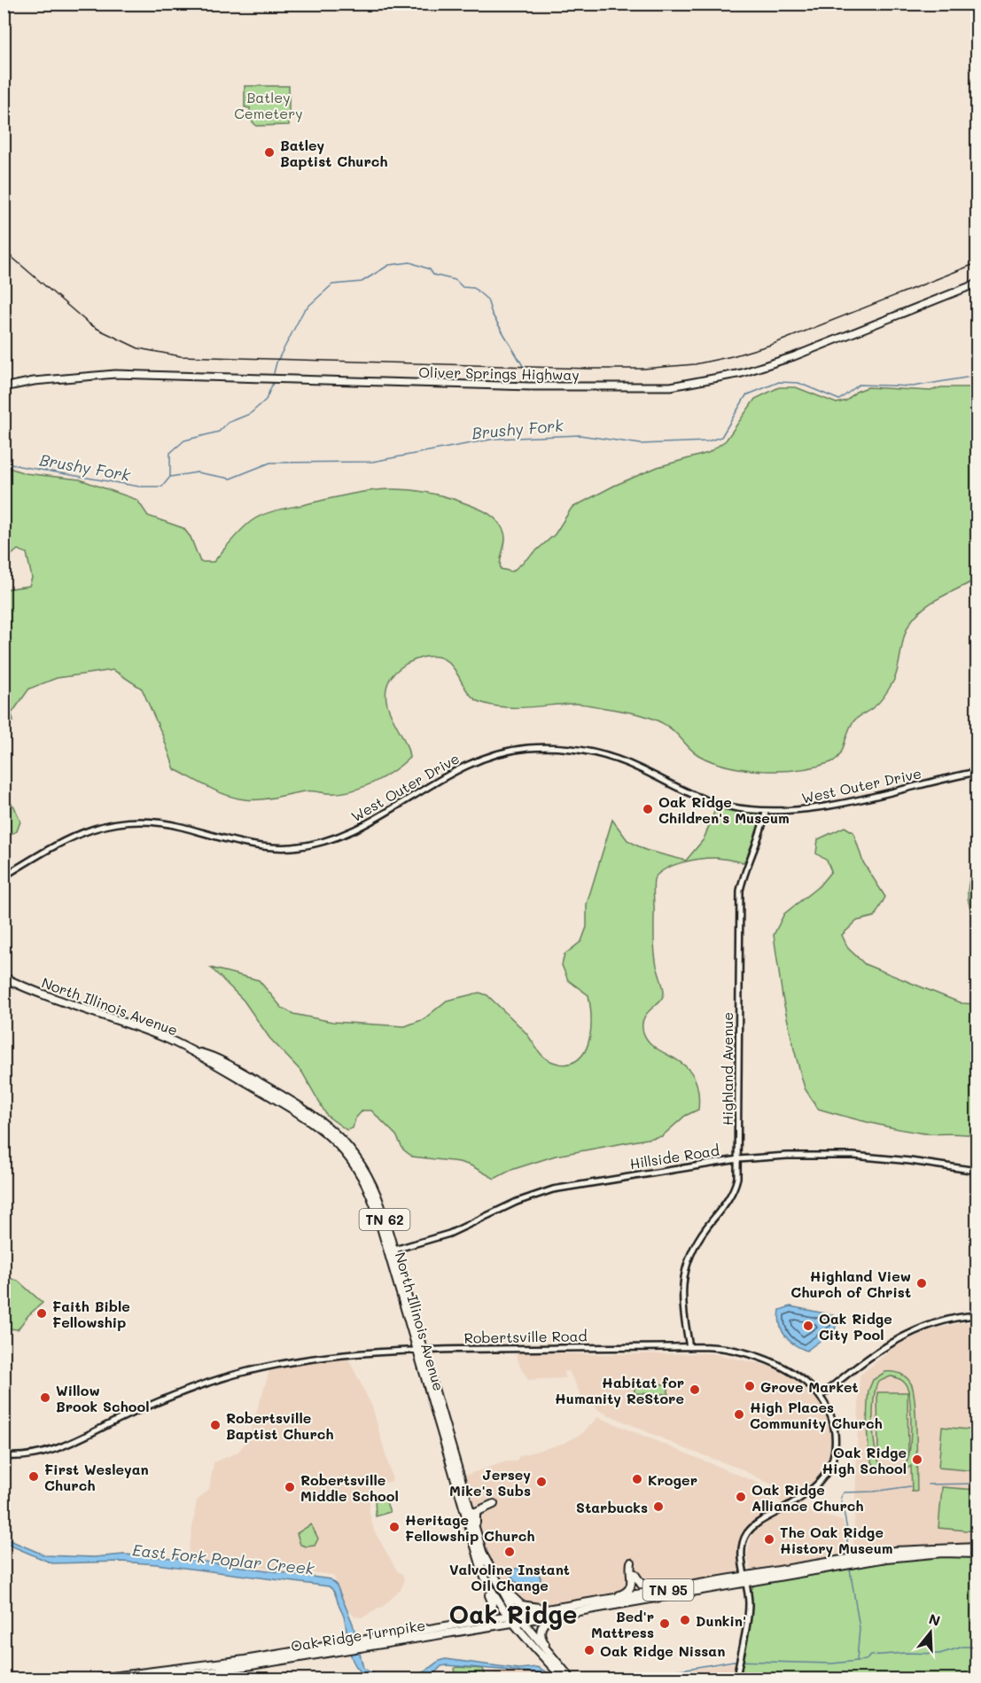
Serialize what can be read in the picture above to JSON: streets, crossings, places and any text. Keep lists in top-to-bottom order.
{
  "streets": {
    "highway": [
      "North Illinois Avenue",
      "TN 62",
      "TN 95",
      "Oak Ridge Turnpike"
    ],
    "main road": ["Oliver Springs Highway"],
    "street": [
      "West Outer Drive",
      "Highland Avenue",
      "Hillside Road",
      "Robertsville Road"
    ]
  },
  "crossings": [
    ["West Outer Drive", "Highland Avenue"],
    ["North Illinois Avenue", "Hillside Road"],
    ["North Illinois Avenue", "TN 62"],
    ["North Illinois Avenue", "Robertsville Road"],
    ["North Illinois Avenue", "Oak Ridge Turnpike"],
    ["Highland Avenue", "Hillside Road"],
    ["Highland Avenue", "Robertsville Road"],
    ["TN 62", "Robertsville Road"],
    ["TN 62", "Oak Ridge Turnpike"],
    ["Robertsville Road", "Oak Ridge Turnpike"]
  ],
  "districts": ["Oak Ridge"],
  "water": ["Brushy Fork", "East Fork Poplar Creek"],
  "parks": ["Batley Cemetery"],
  "places": [
    "Batley Baptist Church",
    "Oak Ridge Children's Museum",
    "Highland View Church of Christ",
    "Faith Bible Fellowship",
    "Oak Ridge City Pool",
    "Grove Market",
    "Habitat for Humanity ReStore",
    "Willow Brook School",
    "High Places Community Church",
    "Robertsville Baptist Church",
    "Oak Ridge High School",
    "First Wesleyan Church",
    "Kroger",
    "Jersey Mike's Subs",
    "Robertsville Middle School",
    "Oak Ridge Alliance Church",
    "Starbucks",
    "Heritage Fellowship Church",
    "The Oak Ridge History Museum",
    "Valvoline Instant Oil Change",
    "Dunkin'",
    "Bed'r Mattress",
    "Oak Ridge Nissan"
  ],
  "north": "top"
}
